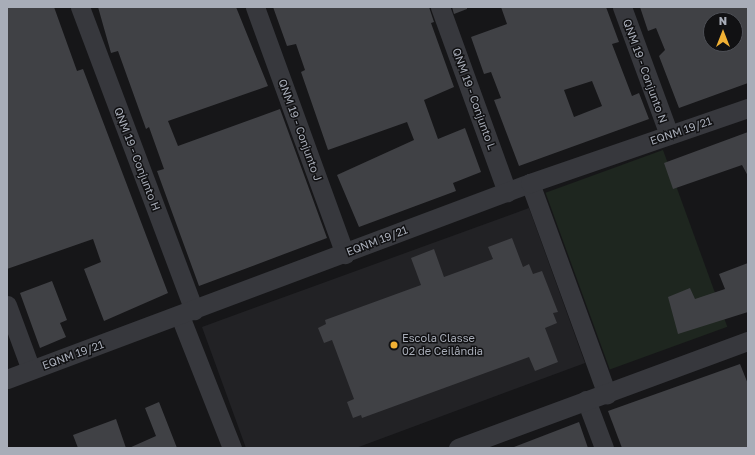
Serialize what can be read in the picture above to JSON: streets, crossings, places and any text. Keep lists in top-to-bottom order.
{
  "streets": {
    "street": [
      "QNM 19 - Conjunto N",
      "QNM 19 - Conjunto L",
      "QNM 19 - Conjunto J",
      "EQNM 19/21",
      "QNM 19 - Conjunto H"
    ]
  },
  "crossings": [
    ["QNM 19 - Conjunto N", "EQNM 19/21"],
    ["QNM 19 - Conjunto L", "EQNM 19/21"],
    ["QNM 19 - Conjunto J", "EQNM 19/21"],
    ["EQNM 19/21", "QNM 19 - Conjunto H"]
  ],
  "places": ["Escola Classe 02 de Ceilândia"],
  "north": "top"
}
